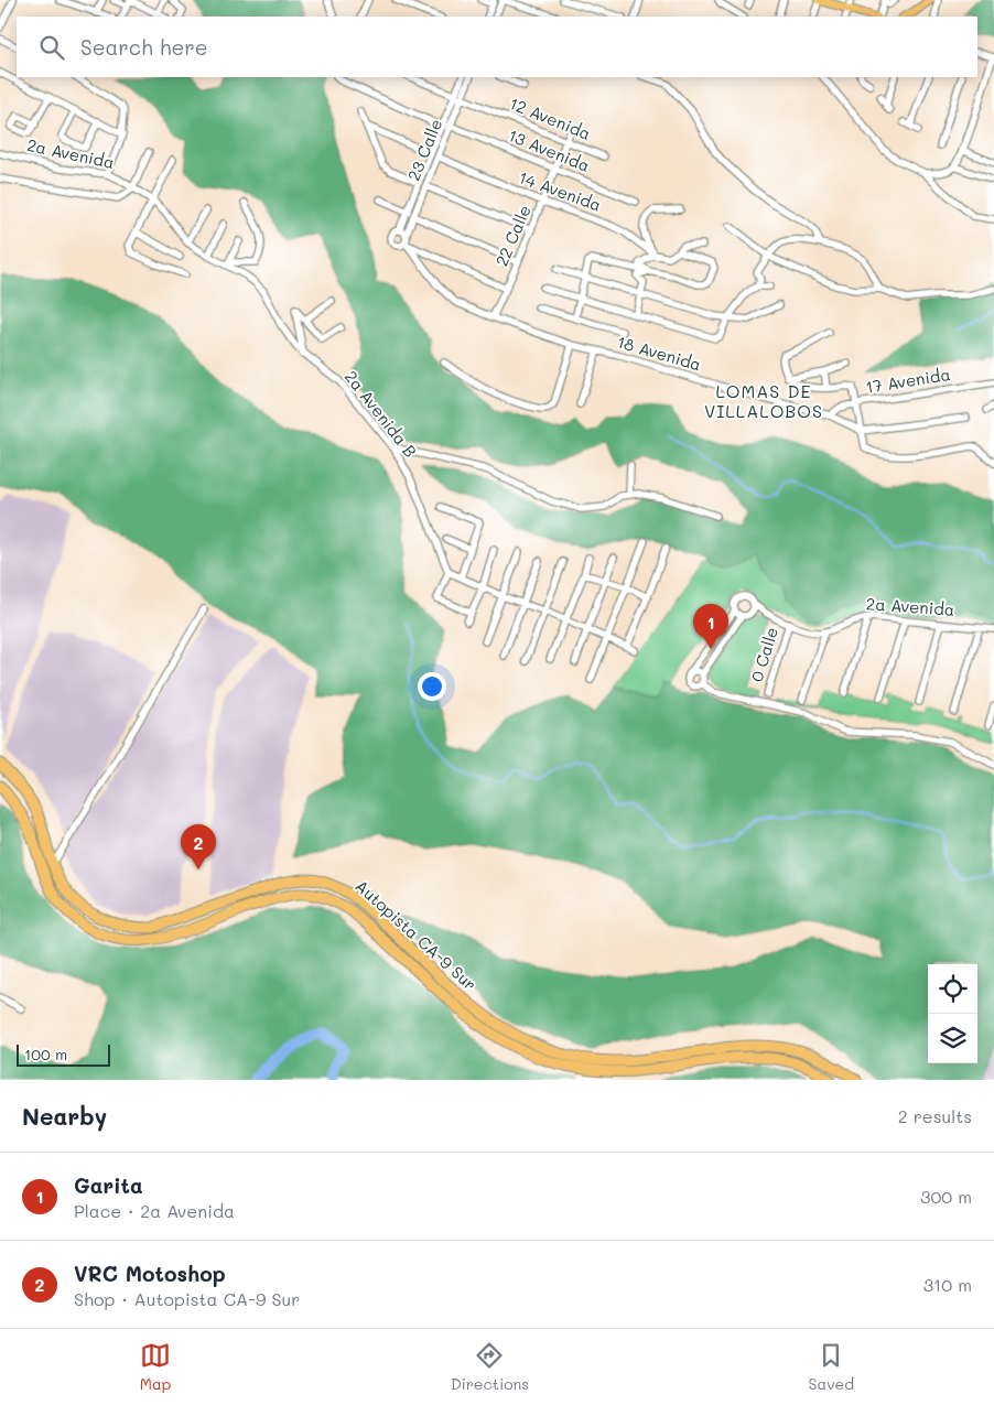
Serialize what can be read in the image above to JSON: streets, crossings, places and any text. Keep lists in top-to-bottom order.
{
  "streets": {
    "highway": ["Autopista CA-9 Sur"],
    "street": [
      "12 Avenida",
      "23 Calle",
      "13 Avenida",
      "2a Avenida",
      "14 Avenida",
      "22 Calle",
      "18 Avenida",
      "17 Avenida",
      "2a Avenida B",
      "0 Calle"
    ]
  },
  "crossings": [
    ["12 Avenida", "23 Calle"],
    ["12 Avenida", "22 Calle"],
    ["23 Calle", "13 Avenida"],
    ["23 Calle", "14 Avenida"],
    ["23 Calle", "18 Avenida"],
    ["13 Avenida", "22 Calle"],
    ["2a Avenida", "2a Avenida B"],
    ["14 Avenida", "22 Calle"],
    ["22 Calle", "18 Avenida"],
    ["18 Avenida", "17 Avenida"]
  ],
  "districts": ["LOMAS DE VILLALOBOS"],
  "scale_bar": "100 m",
  "page": {
    "search": "Search here",
    "pins": ["1", "2"],
    "scale": "100 m",
    "heading": ["Nearby", "2 results"],
    "list": [
      {
        "mark": "1",
        "name": "Garita",
        "note": "Place · 2a Avenida",
        "value": "300 m"
      },
      {
        "mark": "2",
        "name": "VRC Motoshop",
        "note": "Shop · Autopista CA-9 Sur",
        "value": "310 m"
      }
    ],
    "nav": ["Map", "Directions", "Saved"]
  }
}
